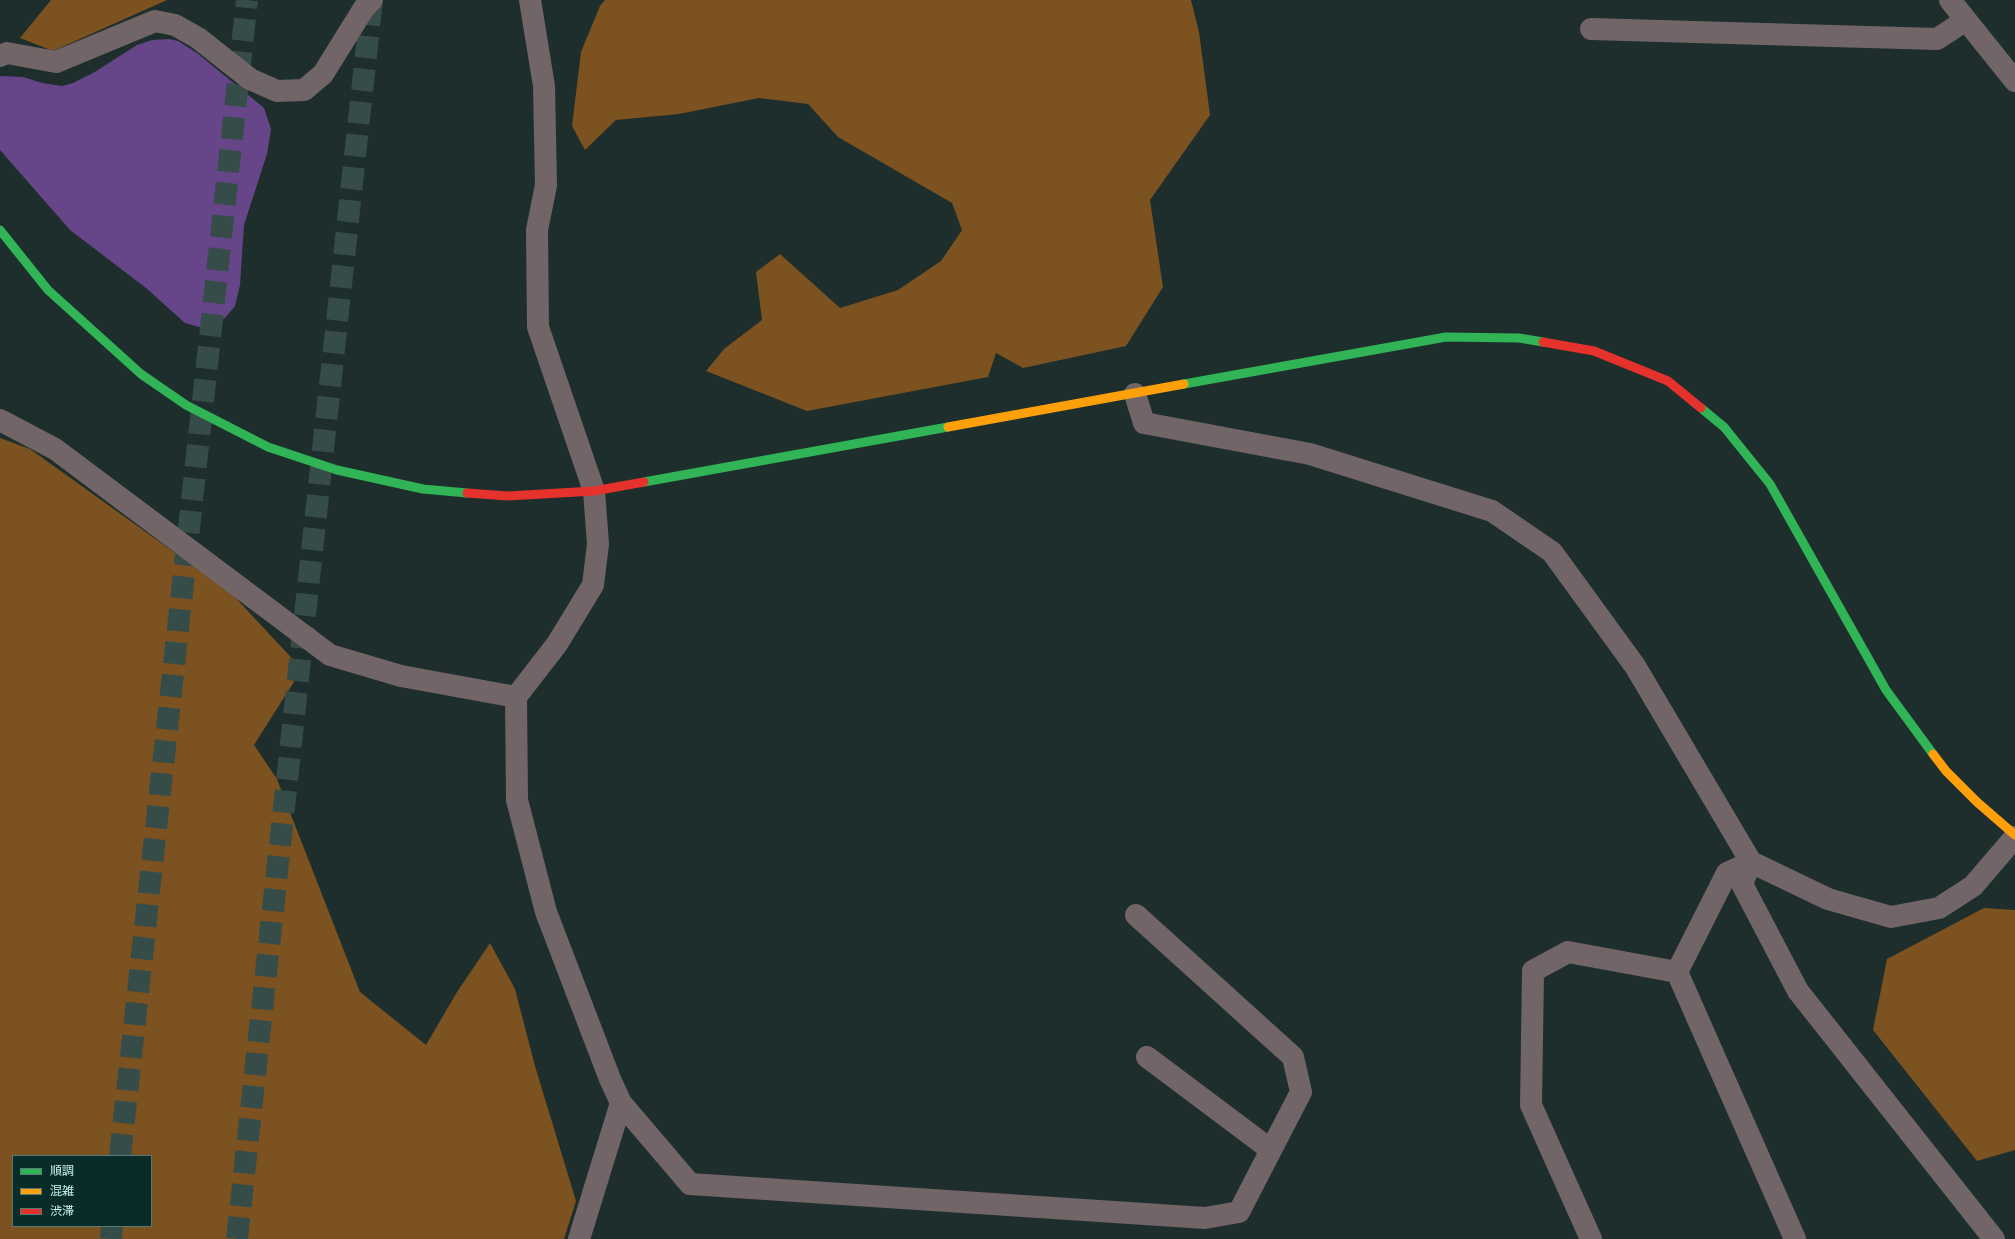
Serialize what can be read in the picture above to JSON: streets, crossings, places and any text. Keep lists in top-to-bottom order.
{
  "legend": ["順調", "混雑", "渋滞"]
}
